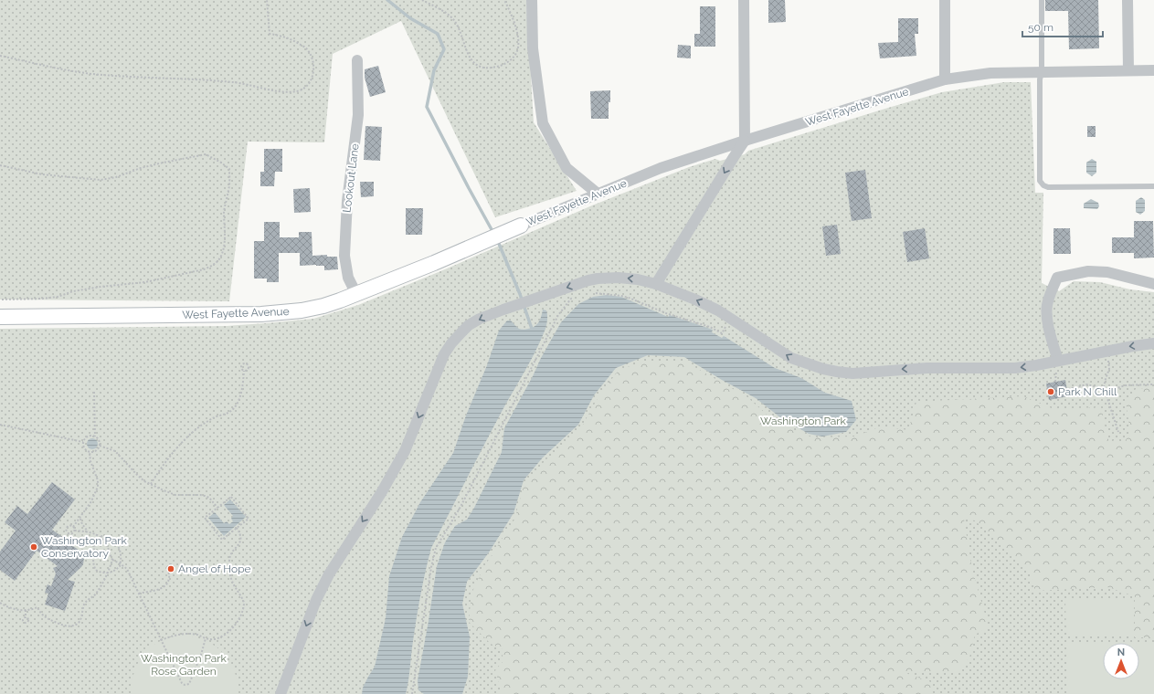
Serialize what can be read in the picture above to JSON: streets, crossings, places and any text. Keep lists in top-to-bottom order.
{
  "streets": {
    "street": ["West Fayette Avenue", "Lookout Lane"]
  },
  "crossings": [
    ["West Fayette Avenue", "Lookout Lane"]
  ],
  "parks": ["Washington Park", "Washington Park Rose Garden"],
  "places": ["Park N Chill", "Washington Park Conservatory", "Angel of Hope"],
  "scale_bar": "50 m",
  "north": "top"
}
